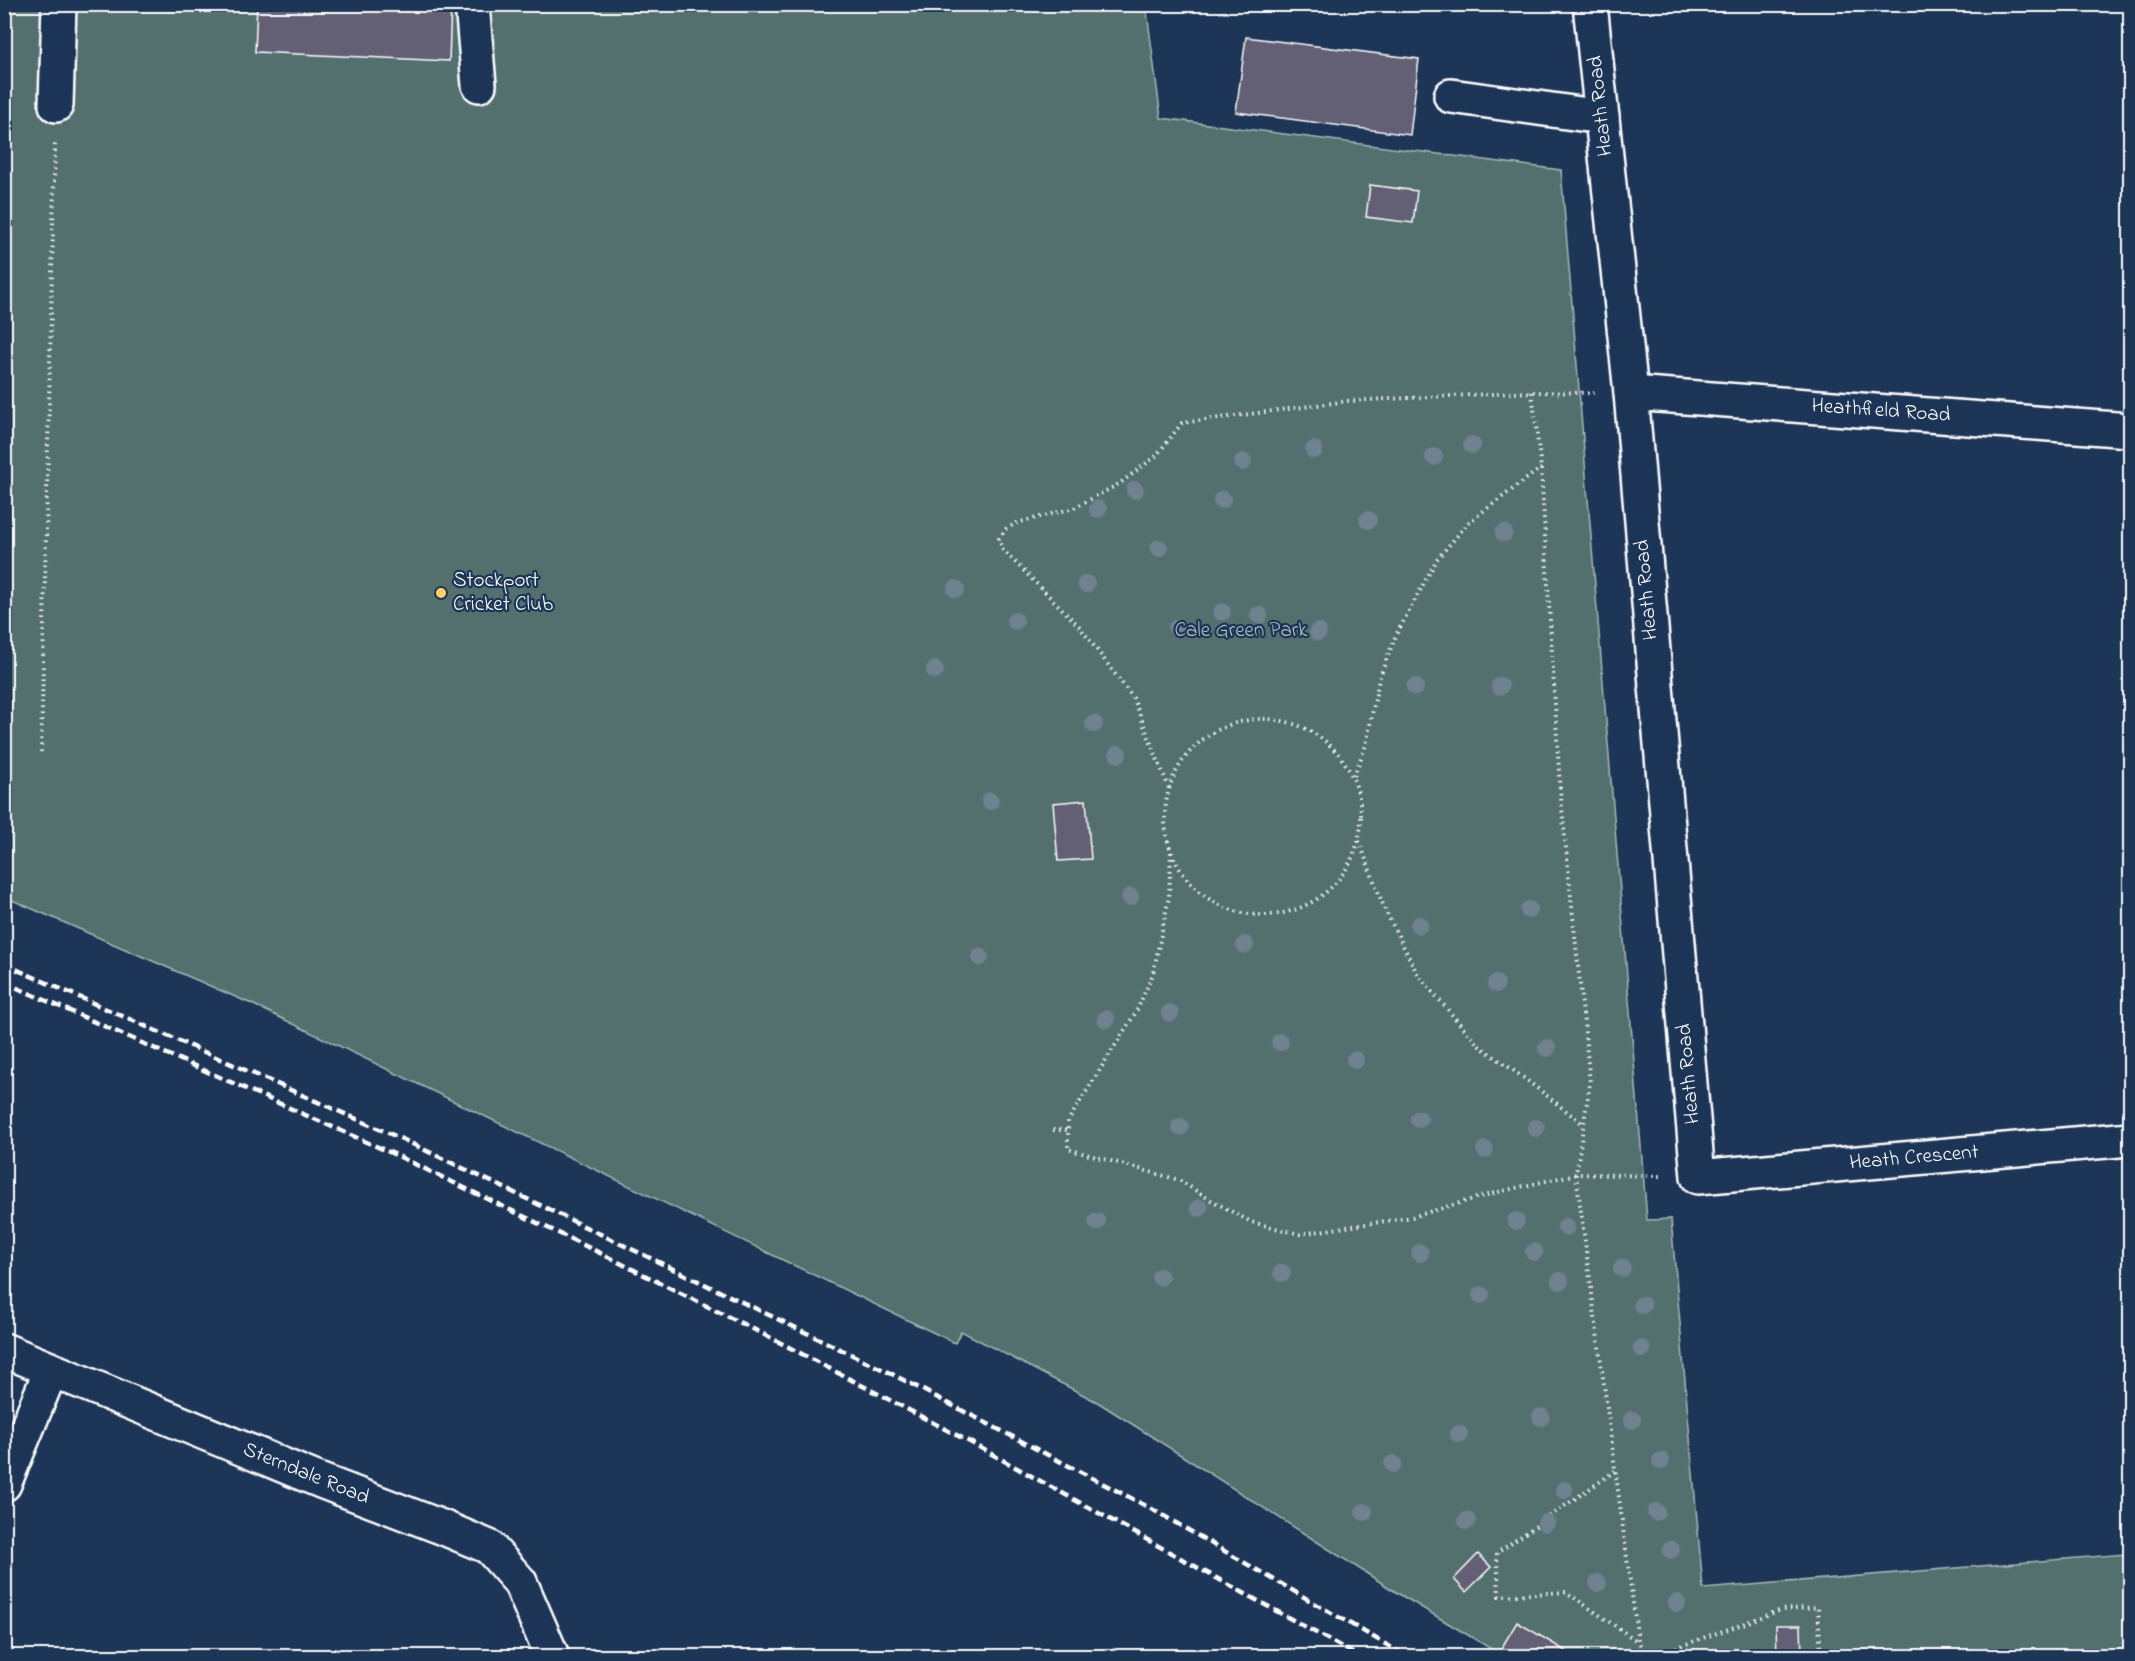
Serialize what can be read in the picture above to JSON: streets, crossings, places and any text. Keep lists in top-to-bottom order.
{
  "streets": {
    "street": [
      "Heath Road",
      "Heathfield Road",
      "Heath Crescent",
      "Sterndale Road"
    ]
  },
  "crossings": [
    ["Heath Road", "Heathfield Road"],
    ["Heath Road", "Heath Crescent"]
  ],
  "parks": ["Cale Green Park"],
  "places": ["Stockport Cricket Club"]
}
